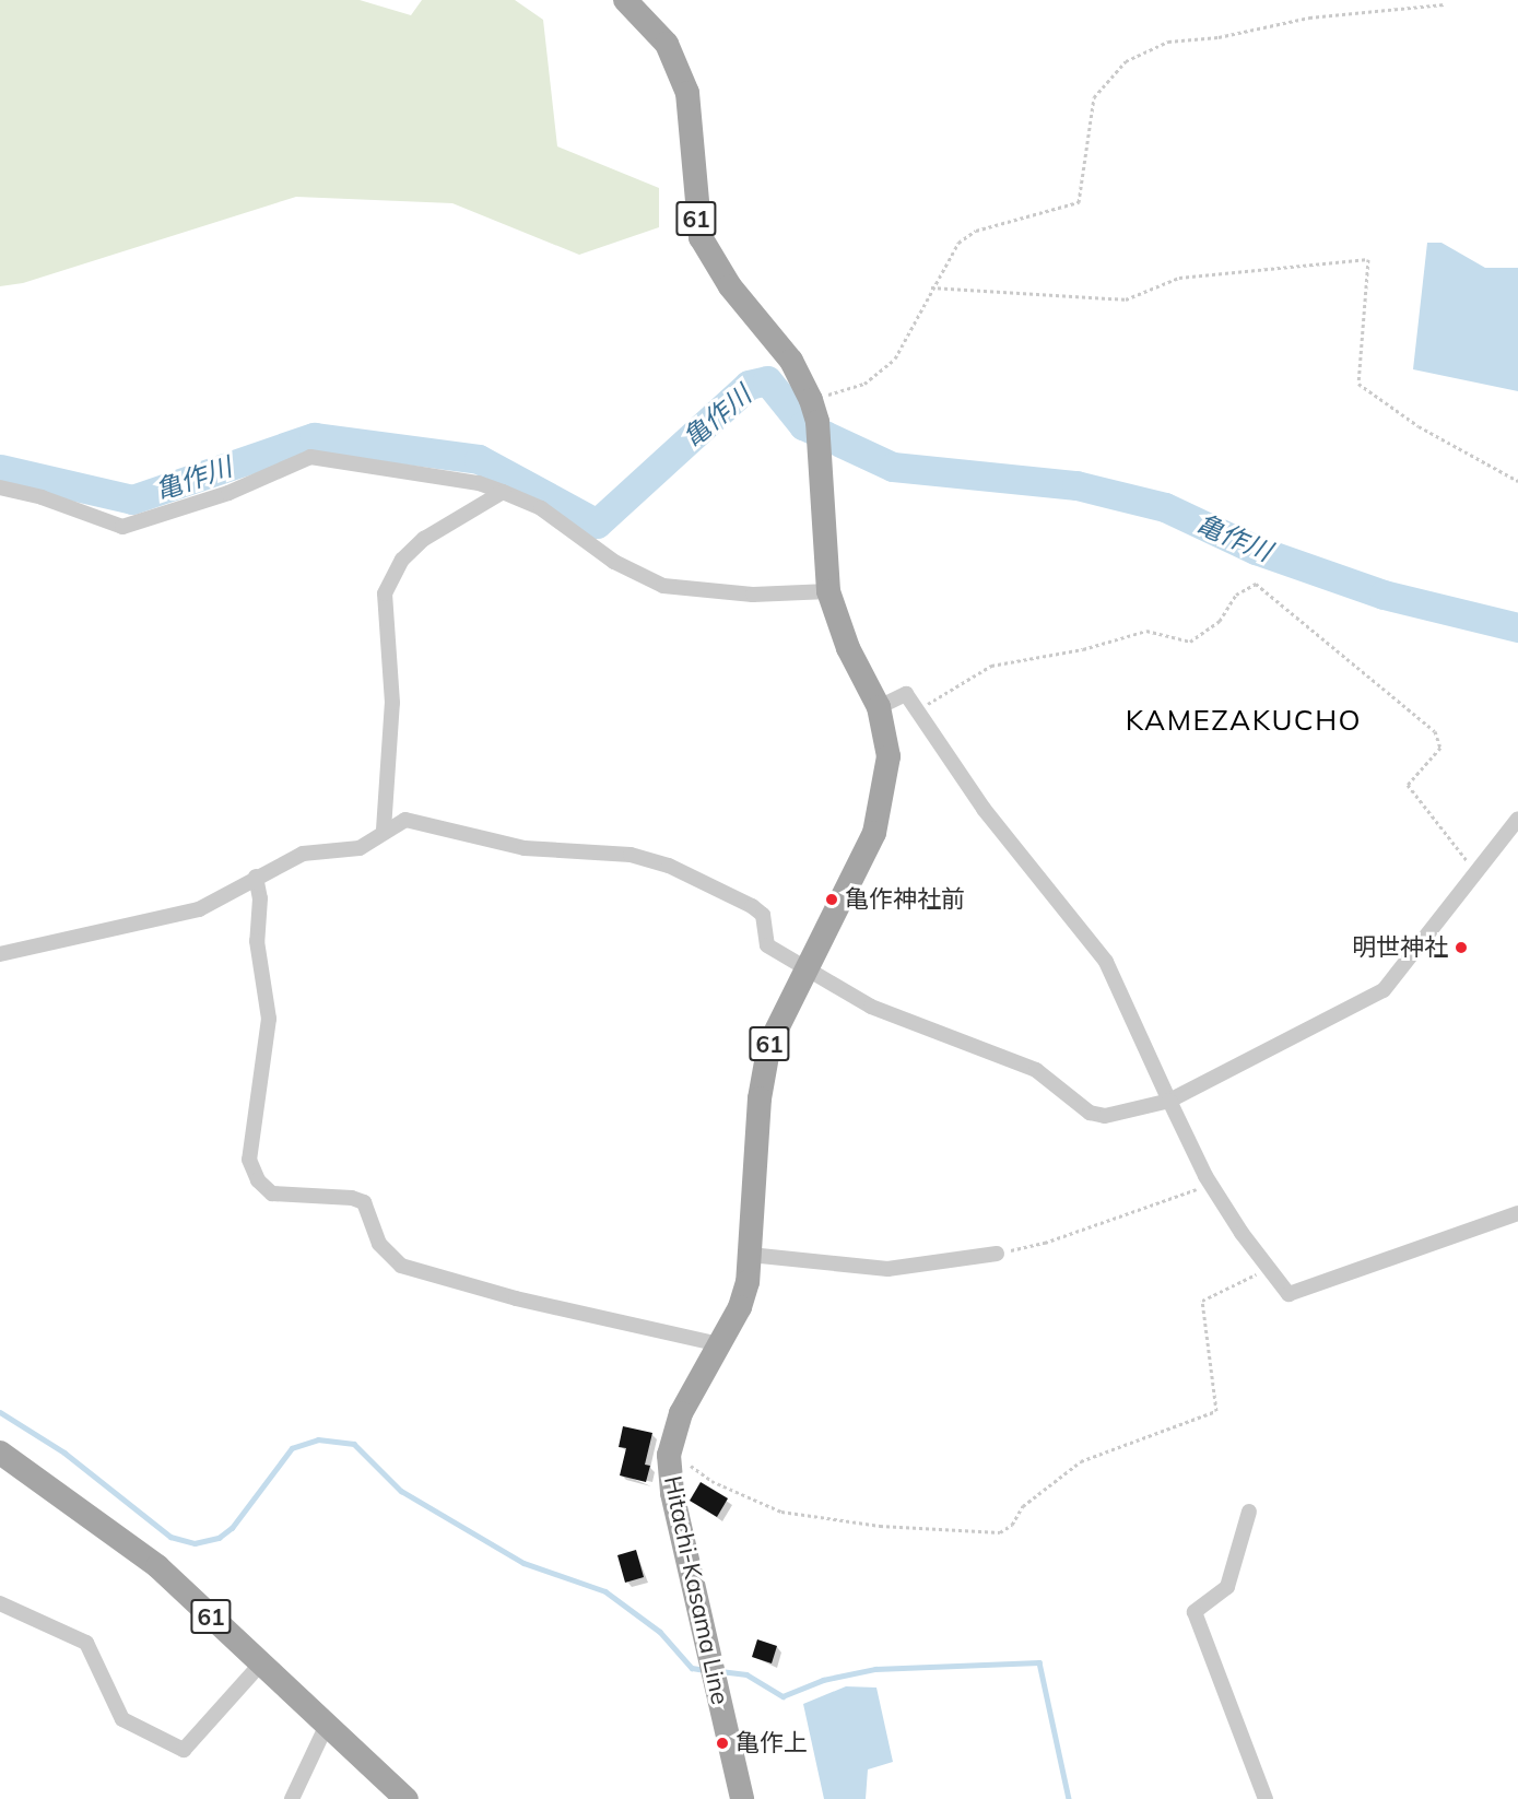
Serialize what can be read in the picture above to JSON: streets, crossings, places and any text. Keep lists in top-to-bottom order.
{
  "streets": {
    "main road": ["61", "Hitachi-Kasama Line"]
  },
  "districts": ["KAMEZAKUCHO"],
  "water": ["亀作川"],
  "places": ["亀作神社前", "明世神社", "亀作上"]
}
